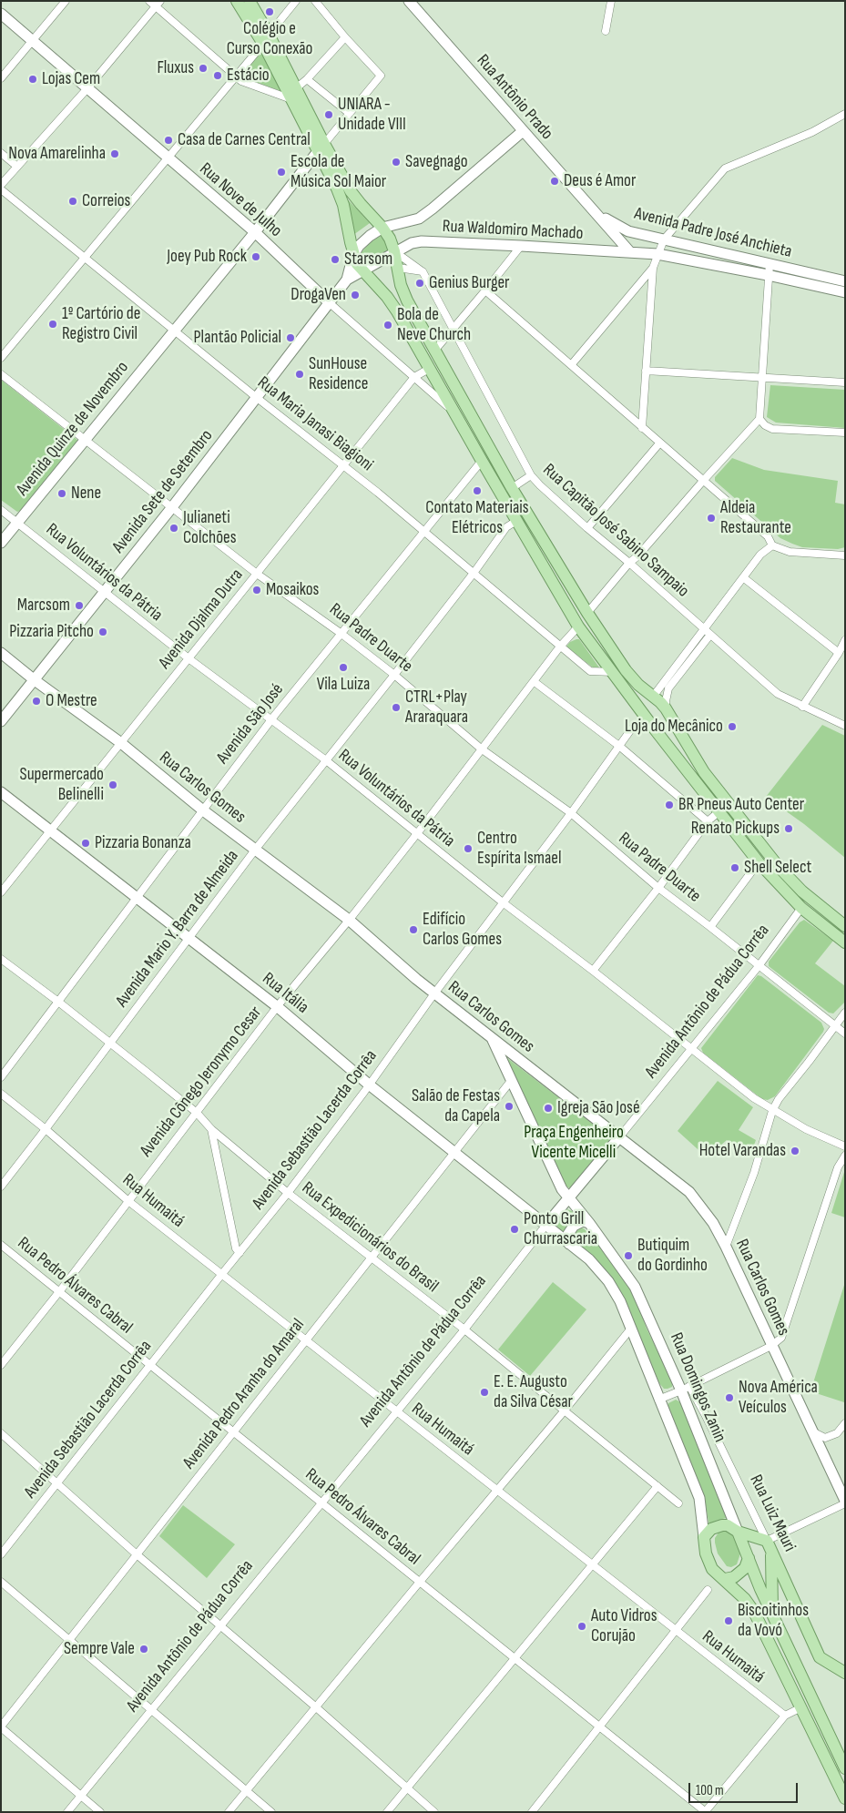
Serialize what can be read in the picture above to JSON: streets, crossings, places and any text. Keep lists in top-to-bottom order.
{
  "streets": {
    "main road": ["Rua Domingos Zanin", "Rua Luiz Mauri"],
    "street": [
      "Rua Antônio Prado",
      "Rua Nove de Julho",
      "Rua Waldomiro Machado",
      "Avenida Padre José Anchieta",
      "Rua Maria Janasi Biagioni",
      "Avenida Quinze de Novembro",
      "Avenida Sete de Setembro",
      "Rua Capitão José Sabino Sampaio",
      "Rua Voluntários da Pátria",
      "Avenida Djalma Dutra",
      "Rua Padre Duarte",
      "Avenida São José",
      "Rua Carlos Gomes",
      "Avenida Mario Y. Barra de Almeida",
      "Rua Itália",
      "Avenida Antônio de Pádua Corrêa",
      "Avenida Cônego Jeronymo Cesar",
      "Avenida Sebastião Lacerda Corrêa",
      "Rua Humaitá",
      "Rua Expedicionários do Brasil",
      "Rua Pedro Álvares Cabral",
      "Avenida Pedro Aranha do Amaral"
    ]
  },
  "crossings": [
    ["Rua Antônio Prado", "Avenida Padre José Anchieta"],
    ["Rua Nove de Julho", "Avenida Quinze de Novembro"],
    ["Rua Nove de Julho", "Avenida Sete de Setembro"],
    ["Rua Nove de Julho", "Avenida Djalma Dutra"],
    ["Rua Waldomiro Machado", "Avenida Padre José Anchieta"],
    ["Rua Waldomiro Machado", "Avenida Sete de Setembro"],
    ["Rua Waldomiro Machado", "Rua Capitão José Sabino Sampaio"],
    ["Rua Maria Janasi Biagioni", "Avenida Quinze de Novembro"],
    ["Rua Maria Janasi Biagioni", "Avenida Sete de Setembro"],
    ["Rua Maria Janasi Biagioni", "Avenida Djalma Dutra"],
    ["Rua Maria Janasi Biagioni", "Avenida São José"],
    ["Rua Maria Janasi Biagioni", "Avenida Mario Y. Barra de Almeida"],
    ["Rua Maria Janasi Biagioni", "Avenida Cônego Jeronymo Cesar"],
    ["Avenida Quinze de Novembro", "Rua Voluntários da Pátria"],
    ["Avenida Quinze de Novembro", "Rua Padre Duarte"],
    ["Avenida Sete de Setembro", "Rua Voluntários da Pátria"],
    ["Avenida Sete de Setembro", "Rua Padre Duarte"],
    ["Avenida Sete de Setembro", "Rua Carlos Gomes"],
    ["Rua Voluntários da Pátria", "Avenida Djalma Dutra"],
    ["Rua Voluntários da Pátria", "Avenida São José"],
    ["Rua Voluntários da Pátria", "Avenida Mario Y. Barra de Almeida"],
    ["Rua Voluntários da Pátria", "Avenida Antônio de Pádua Corrêa"],
    ["Rua Voluntários da Pátria", "Avenida Cônego Jeronymo Cesar"],
    ["Rua Voluntários da Pátria", "Avenida Sebastião Lacerda Corrêa"],
    ["Avenida Djalma Dutra", "Rua Padre Duarte"],
    ["Avenida Djalma Dutra", "Rua Carlos Gomes"],
    ["Avenida Djalma Dutra", "Rua Itália"],
    ["Rua Padre Duarte", "Avenida São José"],
    ["Rua Padre Duarte", "Avenida Mario Y. Barra de Almeida"],
    ["Rua Padre Duarte", "Avenida Antônio de Pádua Corrêa"],
    ["Rua Padre Duarte", "Avenida Cônego Jeronymo Cesar"],
    ["Rua Padre Duarte", "Avenida Sebastião Lacerda Corrêa"],
    ["Avenida São José", "Rua Carlos Gomes"],
    ["Avenida São José", "Rua Itália"],
    ["Avenida São José", "Rua Expedicionários do Brasil"],
    ["Rua Carlos Gomes", "Avenida Mario Y. Barra de Almeida"],
    ["Rua Carlos Gomes", "Avenida Antônio de Pádua Corrêa"],
    ["Rua Carlos Gomes", "Avenida Cônego Jeronymo Cesar"],
    ["Rua Carlos Gomes", "Avenida Sebastião Lacerda Corrêa"],
    ["Rua Carlos Gomes", "Rua Domingos Zanin"],
    ["Avenida Mario Y. Barra de Almeida", "Rua Itália"],
    ["Avenida Mario Y. Barra de Almeida", "Rua Humaitá"],
    ["Avenida Mario Y. Barra de Almeida", "Rua Expedicionários do Brasil"],
    ["Rua Itália", "Avenida Antônio de Pádua Corrêa"],
    ["Rua Itália", "Avenida Cônego Jeronymo Cesar"],
    ["Rua Itália", "Avenida Sebastião Lacerda Corrêa"],
    ["Rua Itália", "Avenida Pedro Aranha do Amaral"],
    ["Avenida Antônio de Pádua Corrêa", "Rua Humaitá"],
    ["Avenida Antônio de Pádua Corrêa", "Rua Expedicionários do Brasil"],
    ["Avenida Antônio de Pádua Corrêa", "Rua Pedro Álvares Cabral"],
    ["Avenida Antônio de Pádua Corrêa", "Rua Domingos Zanin"],
    ["Avenida Cônego Jeronymo Cesar", "Rua Humaitá"],
    ["Avenida Cônego Jeronymo Cesar", "Rua Expedicionários do Brasil"],
    ["Avenida Cônego Jeronymo Cesar", "Rua Pedro Álvares Cabral"],
    ["Avenida Sebastião Lacerda Corrêa", "Rua Humaitá"],
    ["Avenida Sebastião Lacerda Corrêa", "Rua Expedicionários do Brasil"],
    ["Avenida Sebastião Lacerda Corrêa", "Rua Pedro Álvares Cabral"],
    ["Rua Humaitá", "Avenida Pedro Aranha do Amaral"],
    ["Rua Expedicionários do Brasil", "Avenida Pedro Aranha do Amaral"],
    ["Rua Pedro Álvares Cabral", "Avenida Pedro Aranha do Amaral"],
    ["Rua Domingos Zanin", "Avenida Pedro Aranha do Amaral"],
    ["Rua Domingos Zanin", "Rua Luiz Mauri"]
  ],
  "parks": ["Praça Engenheiro Vicente Micelli"],
  "places": [
    "Colégio e Curso Conexão",
    "Fluxus",
    "Estácio",
    "Lojas Cem",
    "UNIARA - Unidade VIII",
    "Casa de Carnes Central",
    "Nova Amarelinha",
    "Savegnago",
    "Escola de Música Sol Maior",
    "Deus é Amor",
    "Correios",
    "Joey Pub Rock",
    "Starsom",
    "Genius Burger",
    "DrogaVen",
    "1º Cartório de Registro Civil",
    "Bola de Neve Church",
    "Plantão Policial",
    "SunHouse Residence",
    "Contato Materiais Elétricos",
    "Nene",
    "Aldeia Restaurante",
    "Julianeti Colchões",
    "Mosaikos",
    "Marcsom",
    "Pizzaria Pitcho",
    "Vila Luiza",
    "O Mestre",
    "CTRL+Play Araraquara",
    "Loja do Mecânico",
    "Supermercado Belinelli",
    "BR Pneus Auto Center",
    "Renato Pickups",
    "Pizzaria Bonanza",
    "Centro Espírita Ismael",
    "Shell Select",
    "Edifício Carlos Gomes",
    "Salão de Festas da Capela",
    "Igreja São José",
    "Hotel Varandas",
    "Ponto Grill Churrascaria",
    "Butiquim do Gordinho",
    "E. E. Augusto da Silva César",
    "Nova América Veículos",
    "Biscoitinhos da Vovó",
    "Auto Vidros Corujão",
    "Sempre Vale"
  ],
  "scale_bar": "100 m"
}
